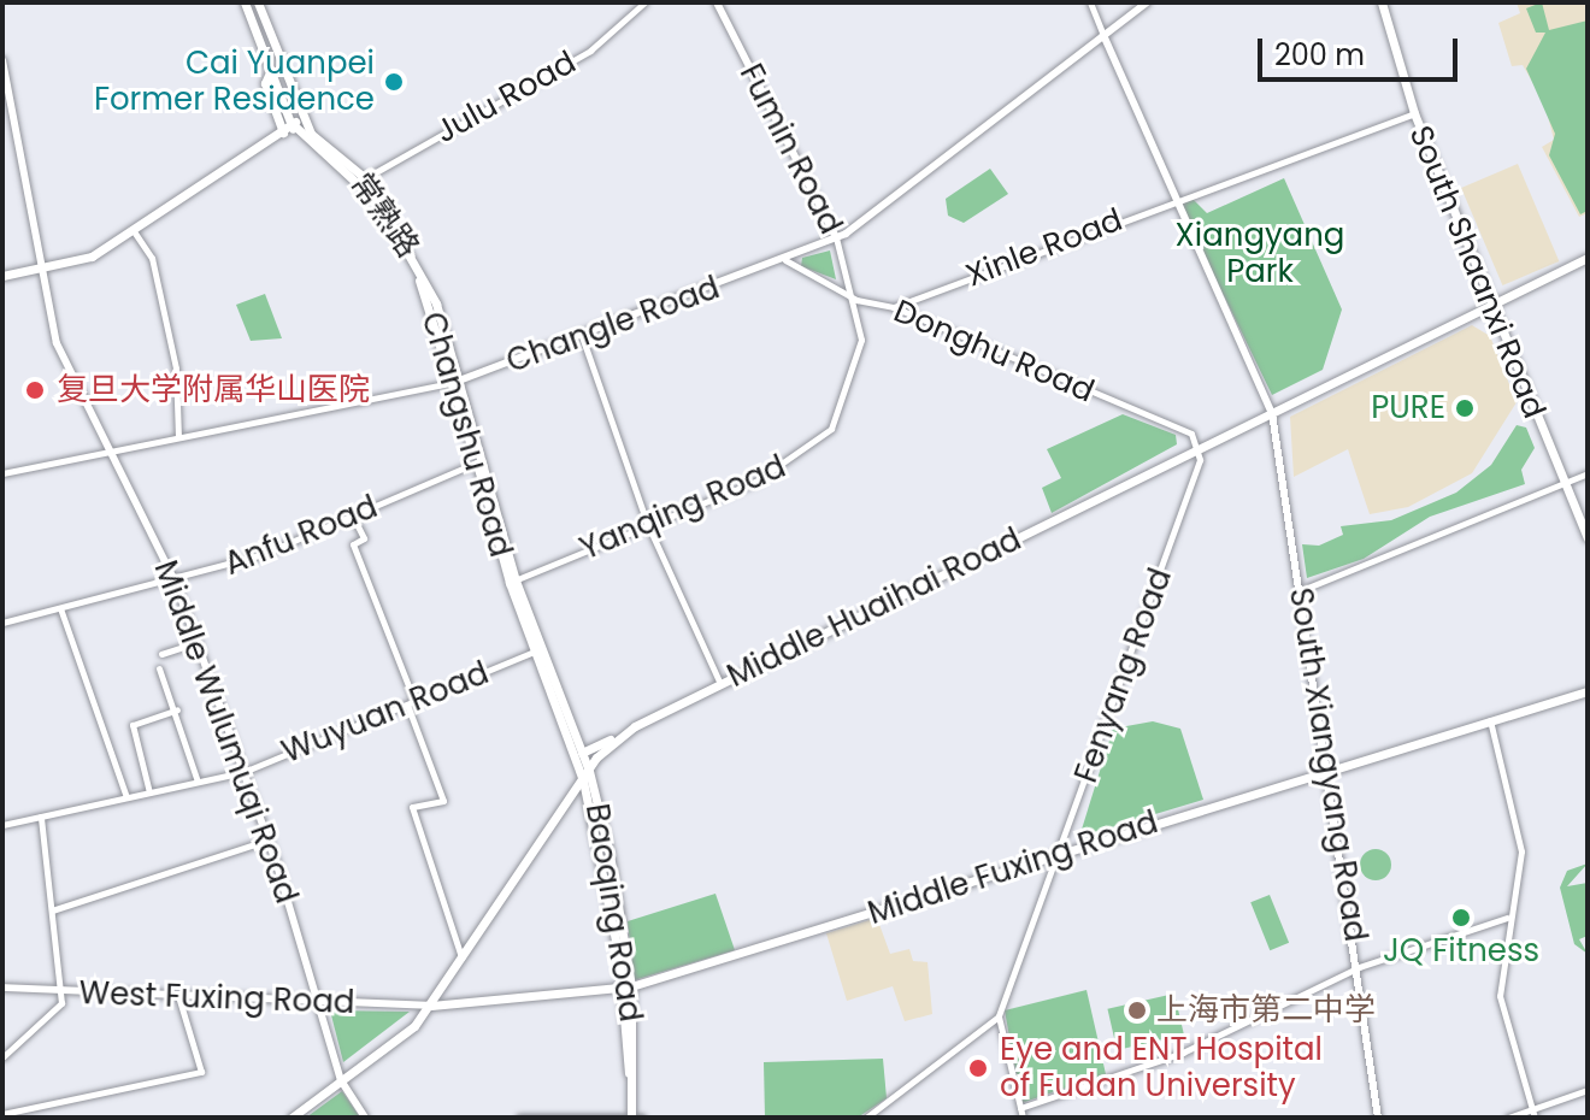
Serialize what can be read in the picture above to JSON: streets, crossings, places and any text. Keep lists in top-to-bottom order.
{
  "streets": {
    "main road": [
      "常熟路",
      "South Shaanxi Road",
      "Changshu Road",
      "Middle Huaihai Road",
      "Middle Fuxing Road",
      "Baoqing Road"
    ],
    "street": [
      "Julu Road",
      "Fumin Road",
      "Xinle Road",
      "Changle Road",
      "Donghu Road",
      "Yanqing Road",
      "Anfu Road",
      "Fenyang Road",
      "Wuyuan Road",
      "Middle Wulumuqi Road",
      "South Xiangyang Road",
      "West Fuxing Road"
    ]
  },
  "crossings": [
    ["Julu Road", "常熟路"],
    ["Julu Road", "Changshu Road"],
    ["Fumin Road", "Changle Road"],
    ["Fumin Road", "Donghu Road"],
    ["Fumin Road", "Yanqing Road"],
    ["常熟路", "Changle Road"],
    ["常熟路", "Changshu Road"],
    ["Xinle Road", "South Shaanxi Road"],
    ["Xinle Road", "Donghu Road"],
    ["Xinle Road", "South Xiangyang Road"],
    ["South Shaanxi Road", "Middle Huaihai Road"],
    ["Changle Road", "Donghu Road"],
    ["Changle Road", "Changshu Road"],
    ["Changle Road", "Middle Wulumuqi Road"],
    ["Changle Road", "South Xiangyang Road"],
    ["Donghu Road", "Yanqing Road"],
    ["Donghu Road", "Middle Huaihai Road"],
    ["Donghu Road", "Fenyang Road"],
    ["Changshu Road", "Yanqing Road"],
    ["Changshu Road", "Anfu Road"],
    ["Changshu Road", "Middle Huaihai Road"],
    ["Changshu Road", "Wuyuan Road"],
    ["Changshu Road", "Baoqing Road"],
    ["Anfu Road", "Middle Wulumuqi Road"],
    ["Middle Huaihai Road", "Fenyang Road"],
    ["Middle Huaihai Road", "Middle Wulumuqi Road"],
    ["Middle Huaihai Road", "South Xiangyang Road"],
    ["Middle Huaihai Road", "Middle Fuxing Road"],
    ["Middle Huaihai Road", "Baoqing Road"],
    ["Middle Huaihai Road", "West Fuxing Road"],
    ["Fenyang Road", "Middle Fuxing Road"],
    ["Wuyuan Road", "Middle Wulumuqi Road"],
    ["Middle Wulumuqi Road", "West Fuxing Road"],
    ["South Xiangyang Road", "Middle Fuxing Road"],
    ["Middle Fuxing Road", "Baoqing Road"],
    ["Middle Fuxing Road", "West Fuxing Road"]
  ],
  "parks": ["Xiangyang Park"],
  "places": [
    "Cai Yuanpei Former Residence",
    "复旦大学附属华山医院",
    "PURE",
    "JQ Fitness",
    "上海市第二中学",
    "Eye and ENT Hospital of Fudan University"
  ],
  "scale_bar": "200 m"
}
